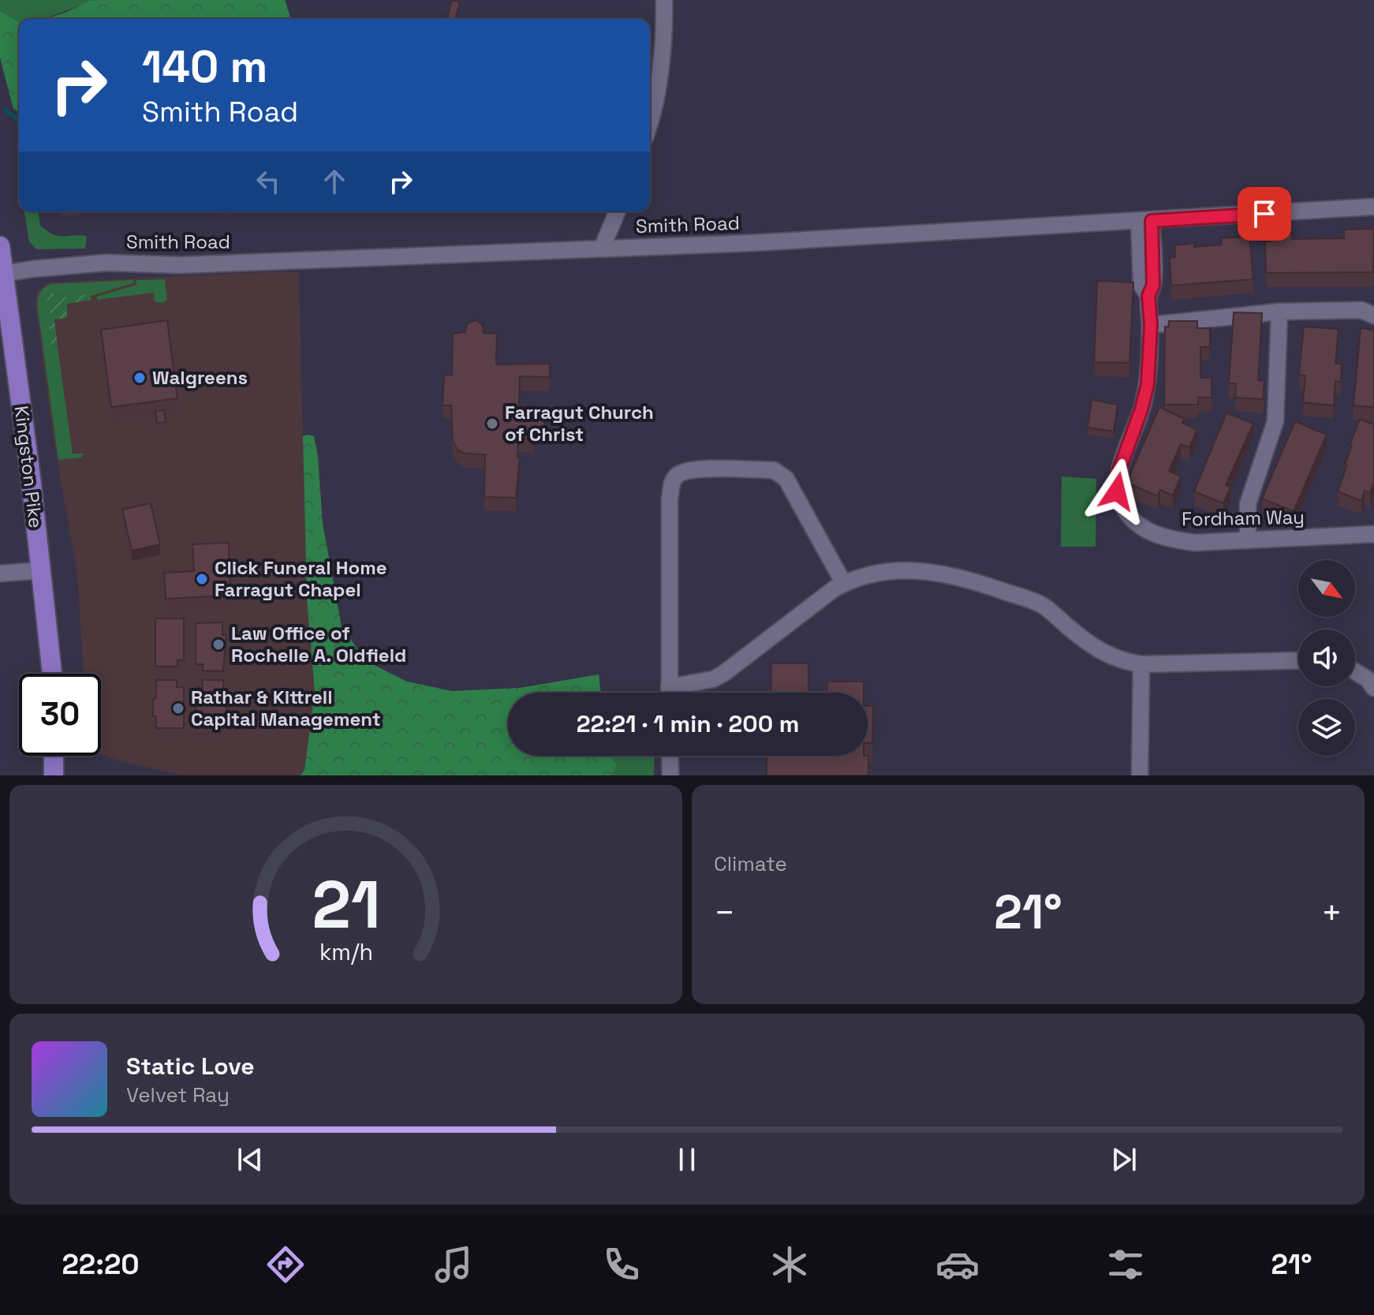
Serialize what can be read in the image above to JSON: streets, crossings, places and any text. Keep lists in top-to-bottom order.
{
  "streets": {
    "main road": ["Kingston Pike"],
    "street": ["Smith Road", "Fordham Way"]
  },
  "crossings": [
    ["Smith Road", "Kingston Pike"],
    ["Smith Road", "Fordham Way"]
  ],
  "places": [
    "Walgreens",
    "Farragut Church of Christ",
    "Click Funeral Home Farragut Chapel",
    "Law Office of Rochelle A. Oldfield",
    "Rathar & Kittrell Capital Management"
  ],
  "north": "bottom right",
  "page": {
    "turn": ["140 m", "Smith Road"],
    "limit": "30",
    "trip": "22:21 · 1 min · 200 m",
    "tile": "Climate",
    "heat": ["−", "21°", "+"],
    "song": ["Static Love", "Velvet Ray"],
    "tabs": ["22:20", "21°"],
    "gauge": ["21", "km/h"]
  }
}
